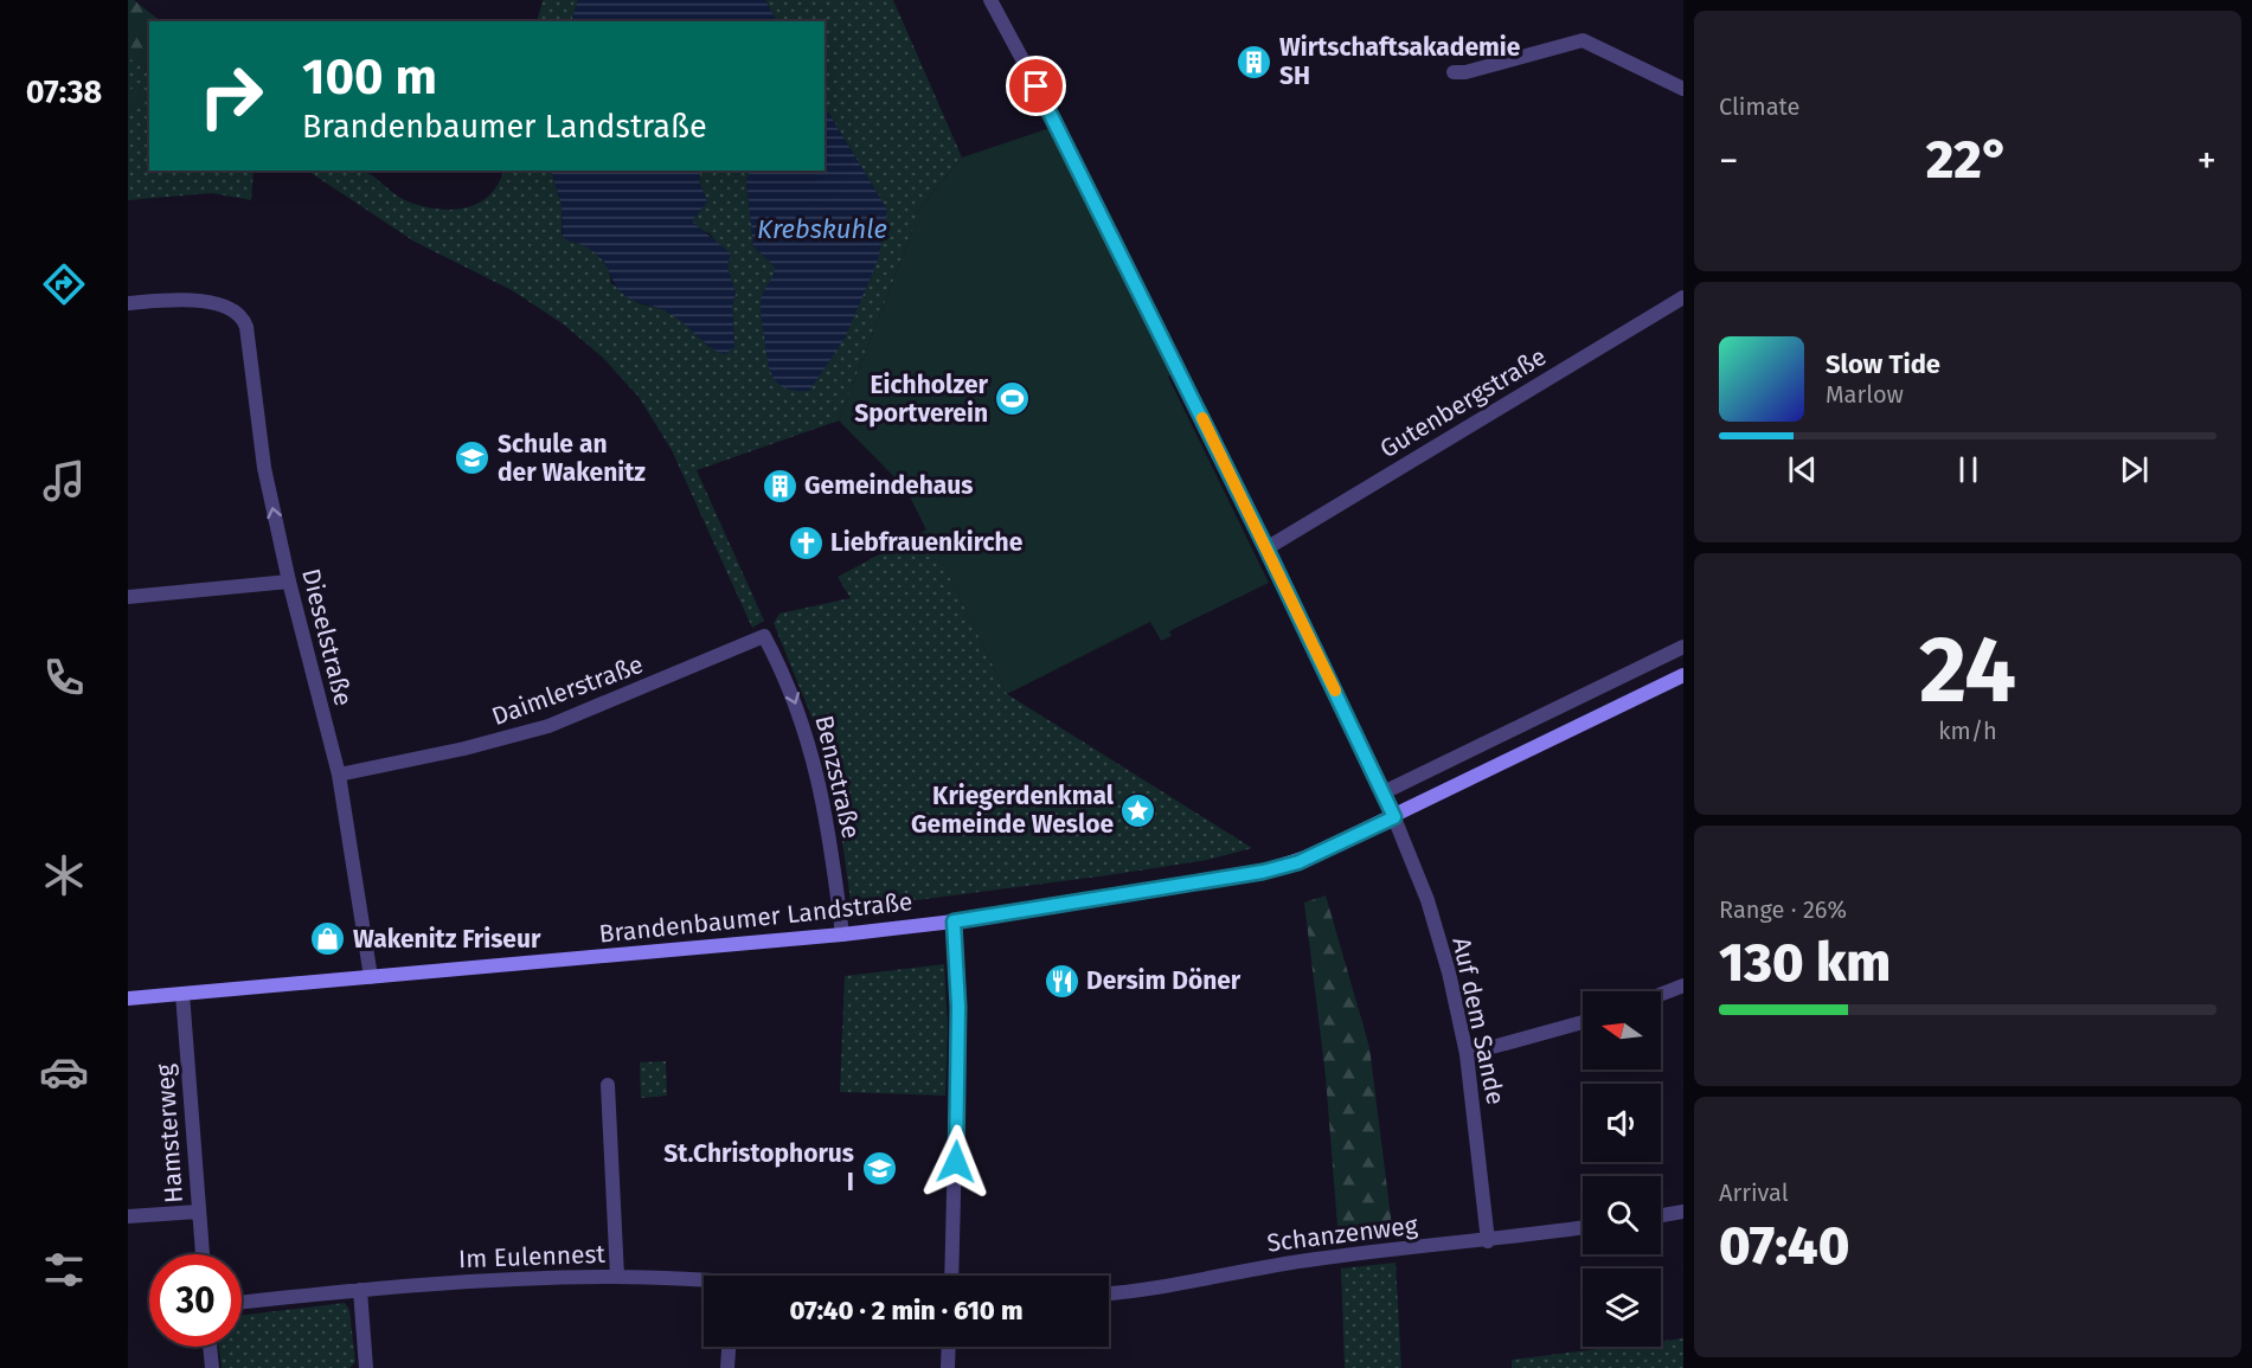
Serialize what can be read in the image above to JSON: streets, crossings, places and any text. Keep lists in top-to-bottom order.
{
  "streets": {
    "main road": ["Brandenbaumer Landstraße"],
    "street": [
      "Gutenbergstraße",
      "Dieselstraße",
      "Daimlerstraße",
      "Benzstraße",
      "Auf dem Sande",
      "Hamsterweg",
      "Schanzenweg",
      "Im Eulennest"
    ]
  },
  "crossings": [
    ["Gutenbergstraße", "Auf dem Sande"],
    ["Dieselstraße", "Daimlerstraße"],
    ["Dieselstraße", "Brandenbaumer Landstraße"],
    ["Daimlerstraße", "Benzstraße"],
    ["Benzstraße", "Brandenbaumer Landstraße"],
    ["Brandenbaumer Landstraße", "Auf dem Sande"],
    ["Brandenbaumer Landstraße", "Hamsterweg"],
    ["Auf dem Sande", "Schanzenweg"]
  ],
  "one_way": ["Dieselstraße", "Benzstraße"],
  "water": ["Krebskuhle"],
  "places": {
    "building": ["Wirtschaftsakademie SH", "Gemeindehaus"],
    "sports": ["Eichholzer Sportverein"],
    "school or university": ["Schule an der Wakenitz", "St.Christophorus I"],
    "church": ["Liebfrauenkirche"],
    "place": ["Kriegerdenkmal Gemeinde Wesloe"],
    "shop": ["Wakenitz Friseur"],
    "restaurant": ["Dersim Döner"]
  },
  "north": "left",
  "page": {
    "tabs": "07:38",
    "tile": [
      "Climate",
      ["24", "km/h"],
      ["Range · 26%", "130 km"],
      ["Arrival", "07:40"]
    ],
    "turn": ["100 m", "Brandenbaumer Landstraße"],
    "heat": ["−", "22°", "+"],
    "song": ["Slow Tide", "Marlow"],
    "limit": "30",
    "trip": "07:40 · 2 min · 610 m"
  }
}
